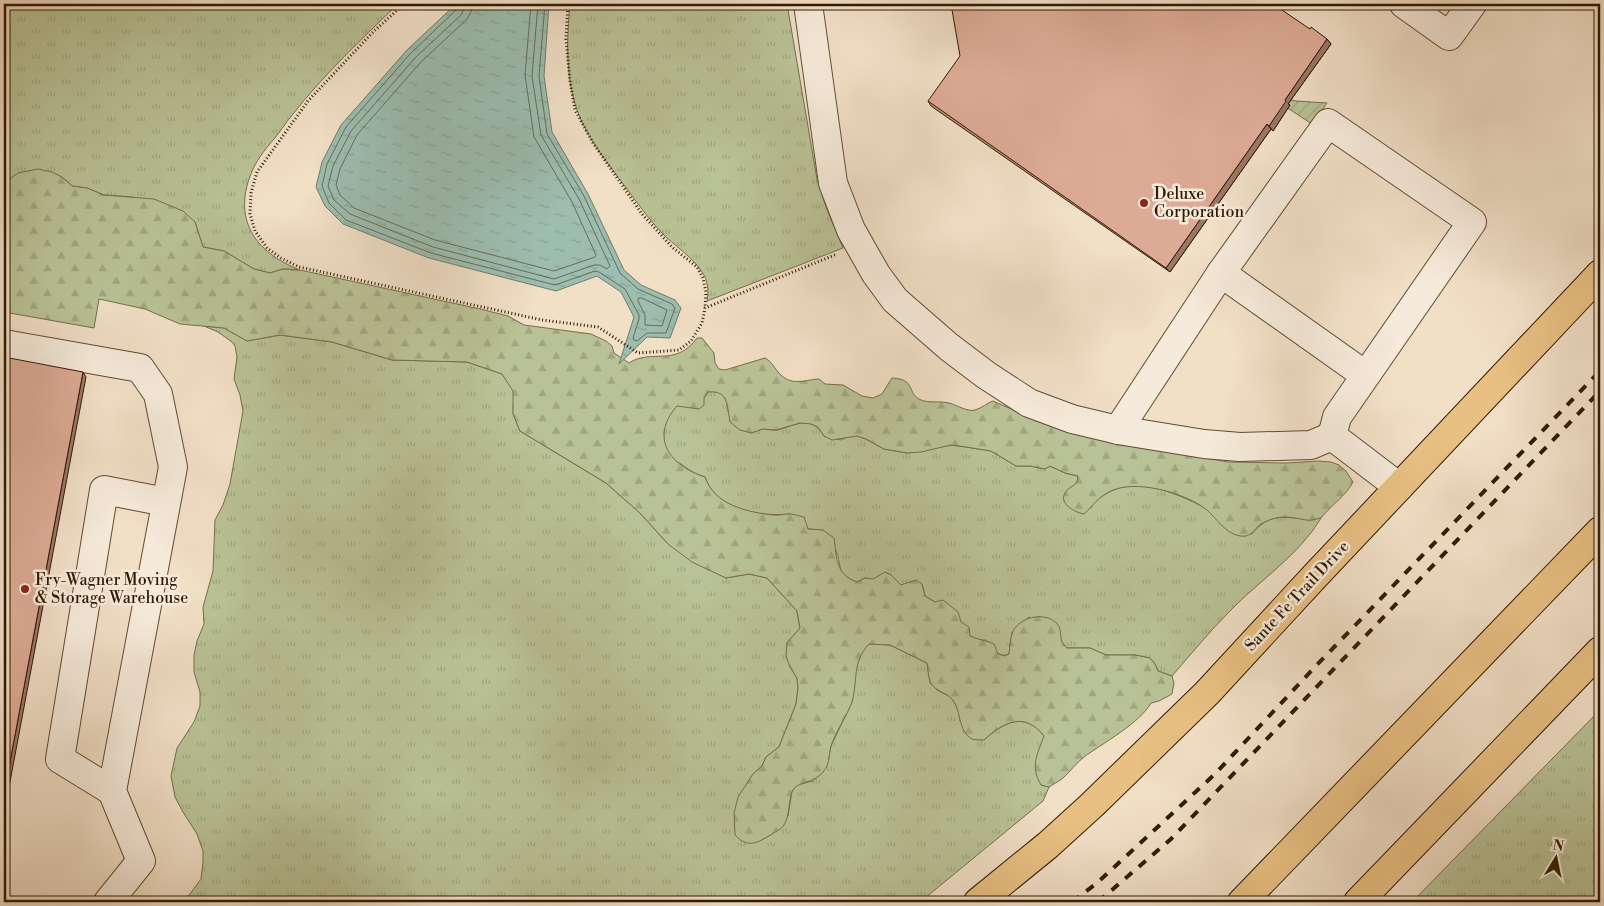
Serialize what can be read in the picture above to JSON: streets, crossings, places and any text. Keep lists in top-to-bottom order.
{
  "streets": {
    "main road": ["Sante Fe Trail Drive"]
  },
  "places": ["Deluxe Corporation", "Fry-Wagner Moving & Storage Warehouse"],
  "north": "top"
}
